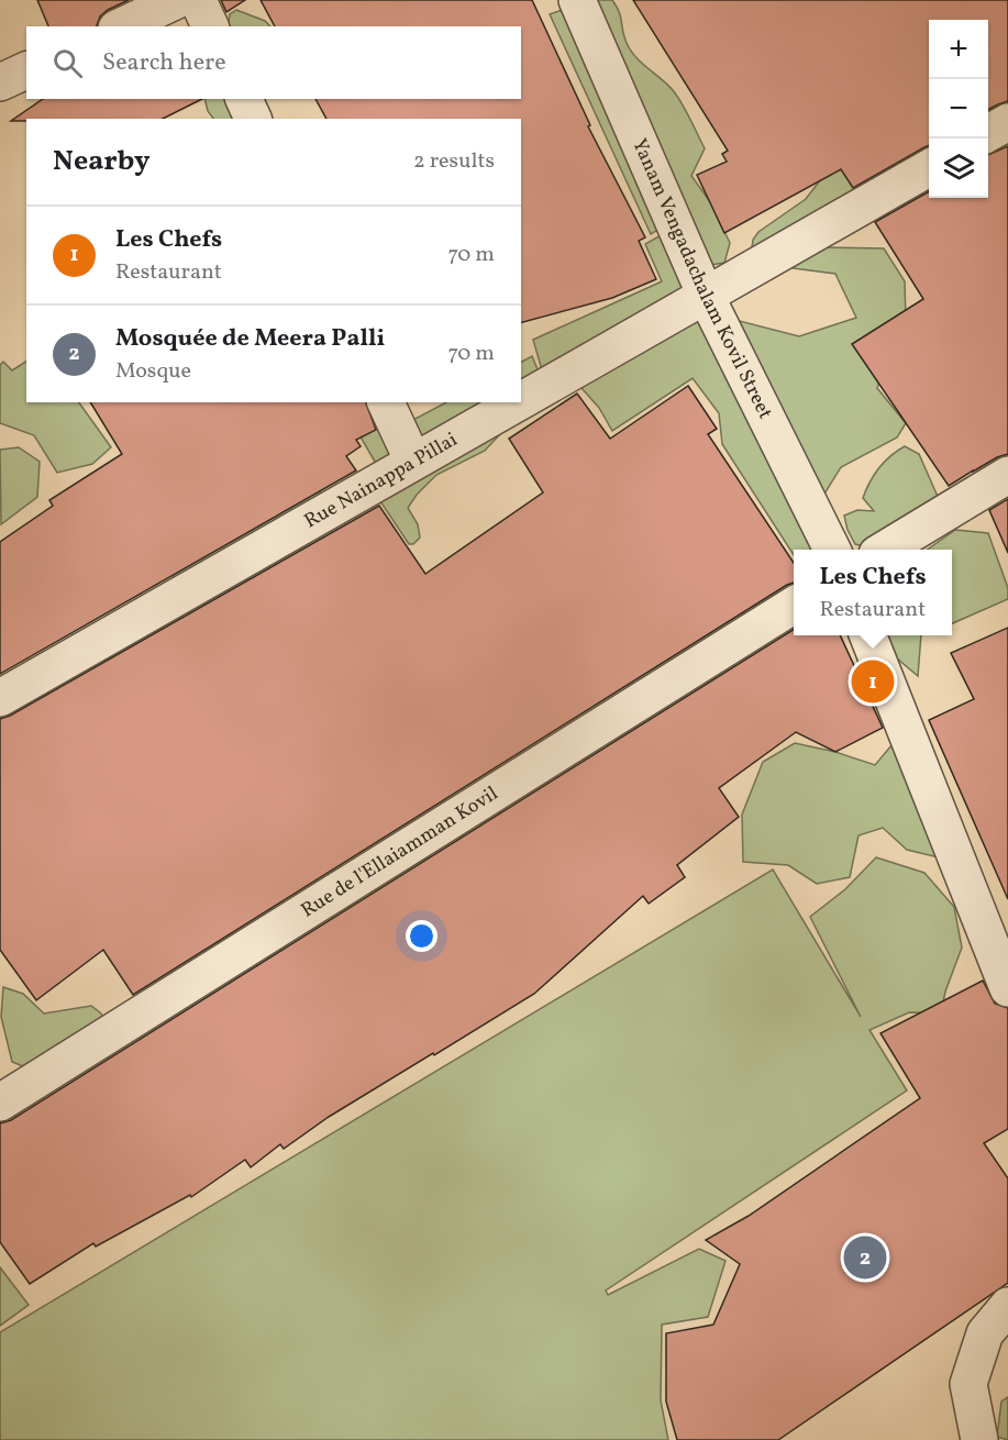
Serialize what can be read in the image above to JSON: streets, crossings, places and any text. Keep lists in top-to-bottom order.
{
  "streets": {
    "street": ["Yanam Vengadachalam Kovil Street", "Rue Nainappa Pillai", "Rue de l'Ellaiamman Kovil"]
  },
  "crossings": [
    ["Yanam Vengadachalam Kovil Street", "Rue Nainappa Pillai"]
  ],
  "page": {
    "map_buttons": ["+", "−"],
    "search": "Search here",
    "heading": ["Nearby", "2 results"],
    "list": [
      {
        "mark": "1",
        "name": "Les Chefs",
        "note": "Restaurant",
        "value": "70 m"
      },
      {
        "mark": "2",
        "name": "Mosquée de Meera Palli",
        "note": "Mosque",
        "value": "70 m"
      }
    ],
    "popup": ["Les Chefs", "Restaurant"],
    "pins": ["1", "2"]
  }
}
